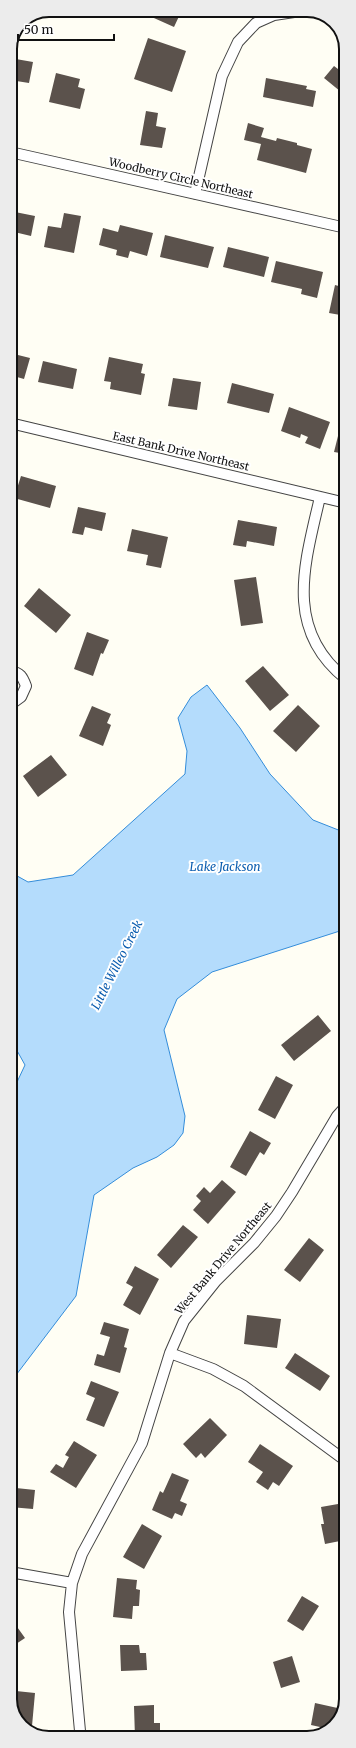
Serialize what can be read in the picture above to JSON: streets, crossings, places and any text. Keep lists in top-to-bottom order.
{
  "streets": {
    "street": ["Woodberry Circle Northeast", "East Bank Drive Northeast", "West Bank Drive Northeast"]
  },
  "water": ["Lake Jackson", "Little Willeo Creek"],
  "scale_bar": "50 m"
}
